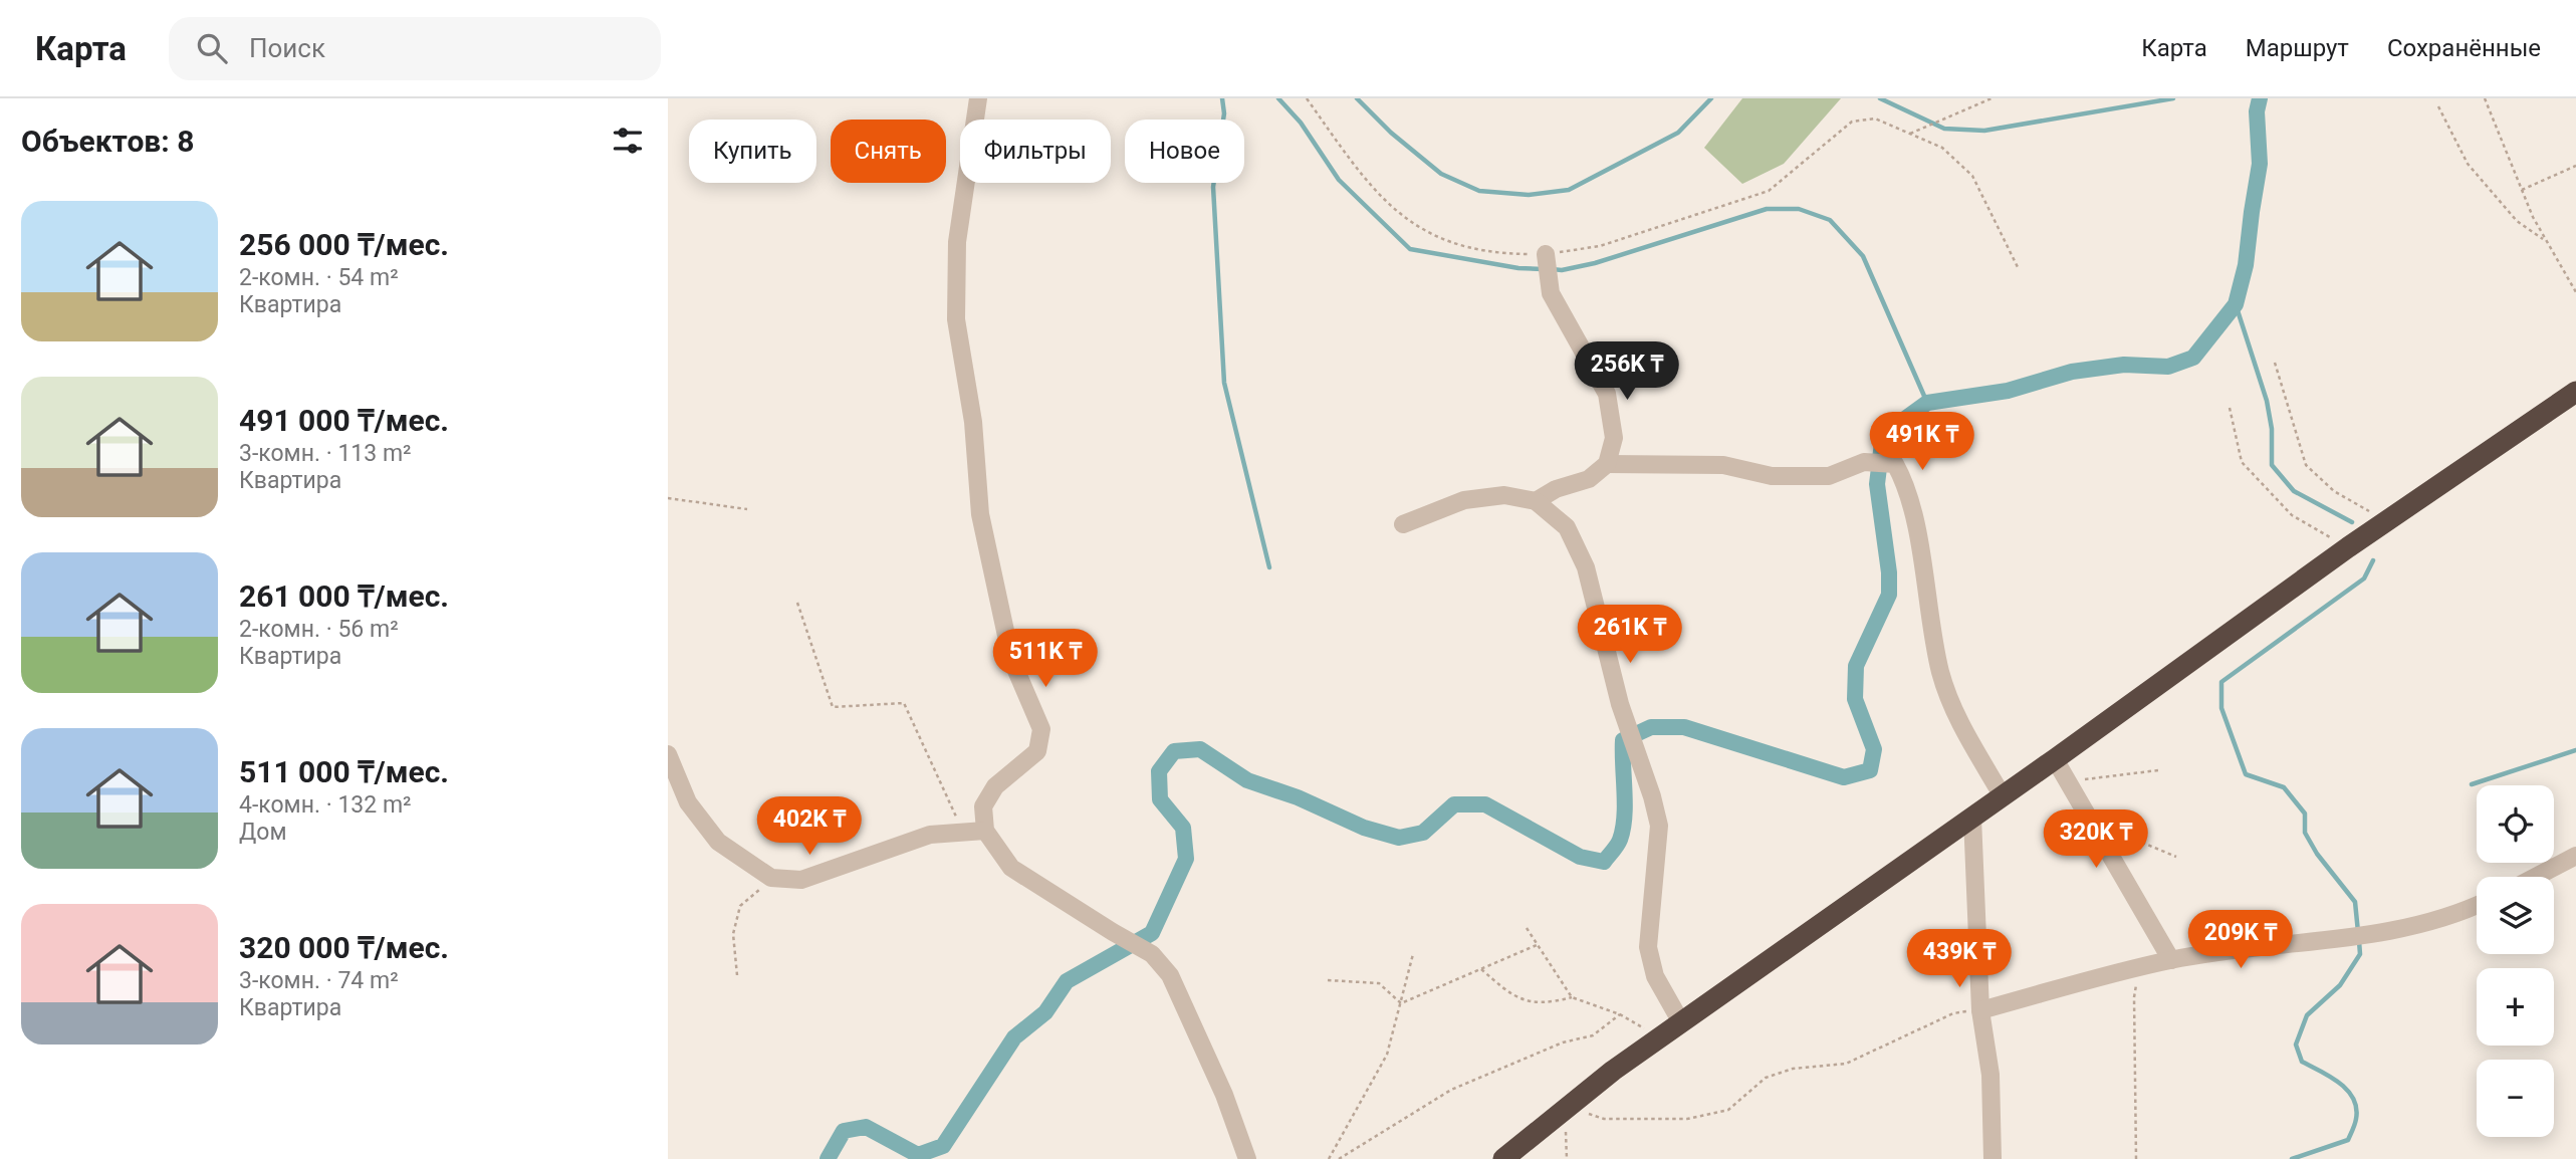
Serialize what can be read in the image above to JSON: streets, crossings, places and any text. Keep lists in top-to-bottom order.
{
  "page": {
    "header": "Карта",
    "search": "Поиск",
    "nav": ["Карта", "Маршрут", "Сохранённые"],
    "heading": "Объектов: 8",
    "chip": [
      "Купить",
      "Снять",
      "Фильтры",
      "Новое"
    ],
    "list": [
      {
        "name": "256 000 ₸/мес.",
        "note": "2-комн. · 54 m² · Квартира"
      },
      {
        "name": "491 000 ₸/мес.",
        "note": "3-комн. · 113 m² · Квартира"
      },
      {
        "name": "261 000 ₸/мес.",
        "note": "2-комн. · 56 m² · Квартира"
      },
      {
        "name": "511 000 ₸/мес.",
        "note": "4-комн. · 132 m² · Дом"
      },
      {
        "name": "320 000 ₸/мес.",
        "note": "3-комн. · 74 m² · Квартира"
      }
    ],
    "price": [
      "256K ₸",
      "491K ₸",
      "261K ₸",
      "511K ₸",
      "402K ₸",
      "320K ₸",
      "209K ₸",
      "439K ₸"
    ],
    "map_buttons": ["+", "−"]
  }
}
